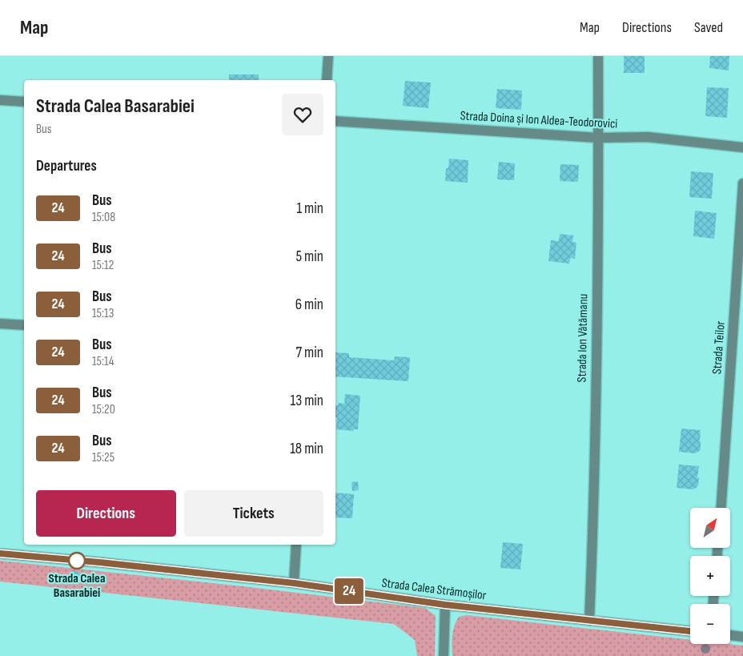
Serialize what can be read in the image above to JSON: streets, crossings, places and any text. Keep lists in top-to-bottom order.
{
  "streets": {
    "street": [
      "Strada Doina și Ion Aldea-Teodorovici",
      "Strada Ion Vătămanu",
      "Strada Teilor",
      "Strada Calea Strămoșilor"
    ]
  },
  "crossings": [
    ["Strada Doina și Ion Aldea-Teodorovici", "Strada Ion Vătămanu"],
    ["Strada Ion Vătămanu", "Strada Calea Strămoșilor"]
  ],
  "places": ["Strada Calea Basarabiei"],
  "lines": ["bus line 24"],
  "north": "top right",
  "page": {
    "header": "Map",
    "nav": ["Map", "Directions", "Saved"],
    "on_map": "24",
    "heading": [
      ["Strada Calea Basarabiei", "Bus"],
      "Departures"
    ],
    "list": [
      {
        "mark": "24",
        "name": "Bus",
        "note": "15:08",
        "value": "1 min"
      },
      {
        "mark": "24",
        "name": "Bus",
        "note": "15:12",
        "value": "5 min"
      },
      {
        "mark": "24",
        "name": "Bus",
        "note": "15:13",
        "value": "6 min"
      },
      {
        "mark": "24",
        "name": "Bus",
        "note": "15:14",
        "value": "7 min"
      },
      {
        "mark": "24",
        "name": "Bus",
        "note": "15:20",
        "value": "13 min"
      },
      {
        "mark": "24",
        "name": "Bus",
        "note": "15:25",
        "value": "18 min"
      }
    ],
    "buttons": ["Directions", "Tickets"],
    "map_buttons": ["+", "−"]
  }
}
